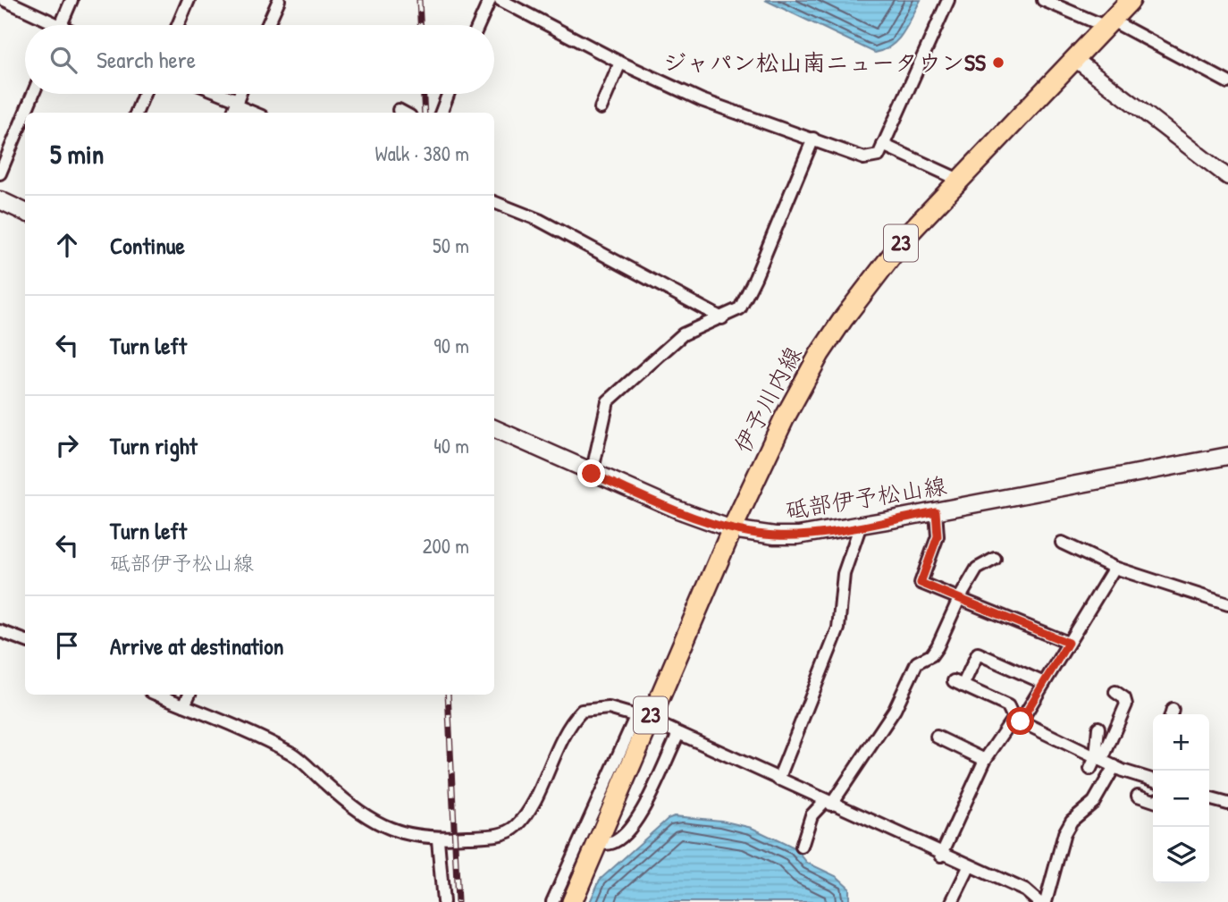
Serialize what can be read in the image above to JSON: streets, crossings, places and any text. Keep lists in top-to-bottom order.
{
  "streets": {
    "main road": ["23", "伊予川内線", "砥部伊予松山線"]
  },
  "crossings": [
    ["伊予川内線", "砥部伊予松山線"]
  ],
  "places": ["ジャパン松山南ニュータウンSS"],
  "page": {
    "search": "Search here",
    "heading": ["5 min", "Walk · 380 m"],
    "list": [
      ["Continue", "50 m"],
      ["Turn left", "90 m"],
      ["Turn right", "40 m"],
      ["Turn left", "砥部伊予松山線", "200 m"],
      "Arrive at destination"
    ],
    "map_buttons": ["+", "−"]
  }
}
